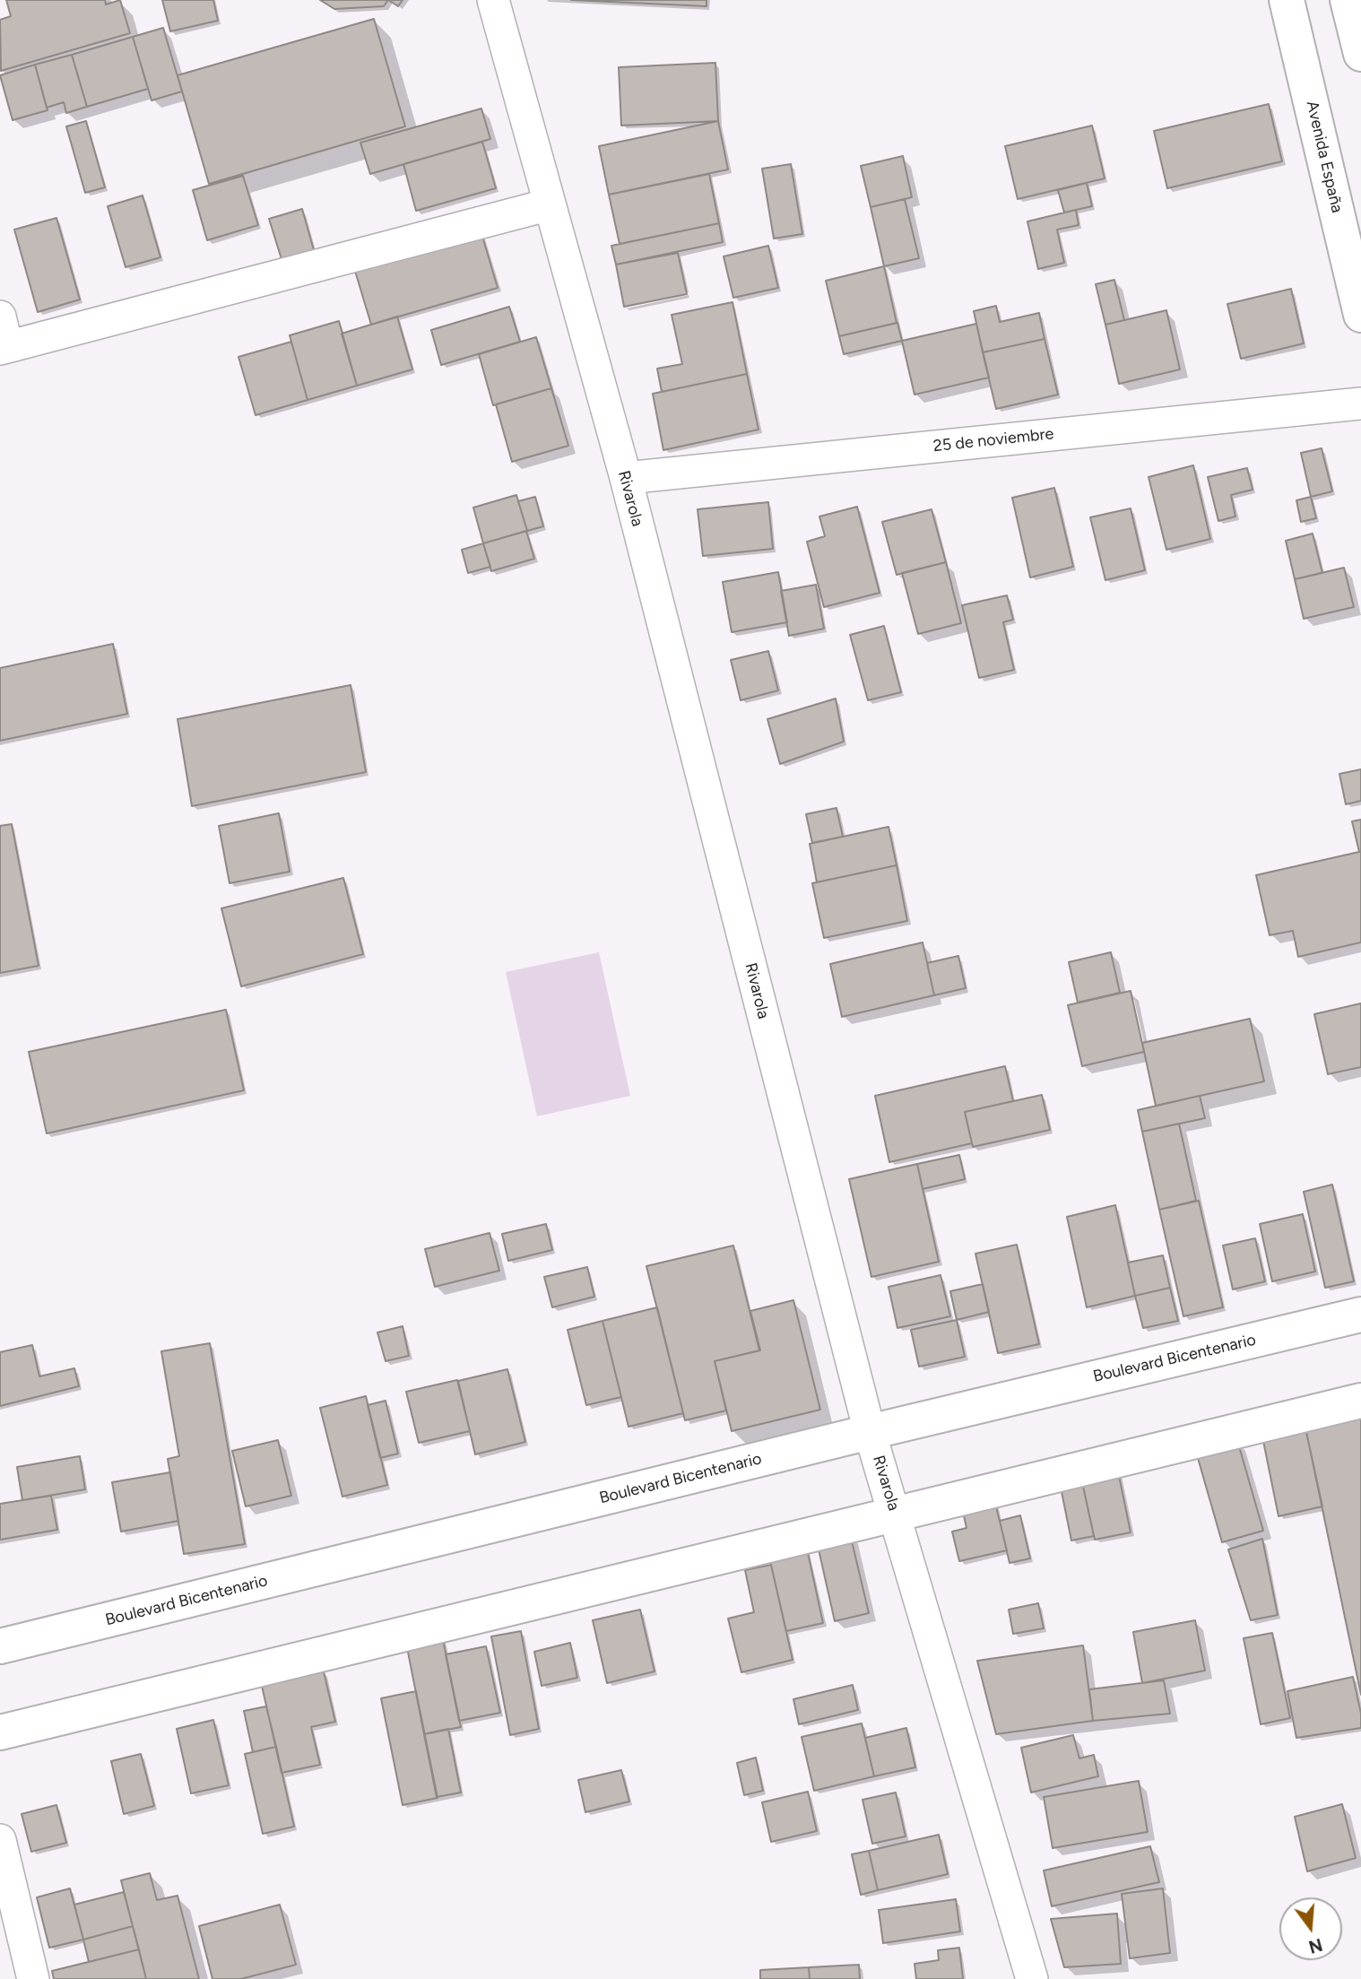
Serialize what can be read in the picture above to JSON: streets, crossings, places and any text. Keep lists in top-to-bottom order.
{
  "streets": {
    "street": [
      "Avenida España",
      "25 de noviembre",
      "Rivarola",
      "Boulevard Bicentenario"
    ]
  },
  "crossings": [
    ["25 de noviembre", "Rivarola"],
    ["Rivarola", "Boulevard Bicentenario"]
  ],
  "north": "bottom"
}
